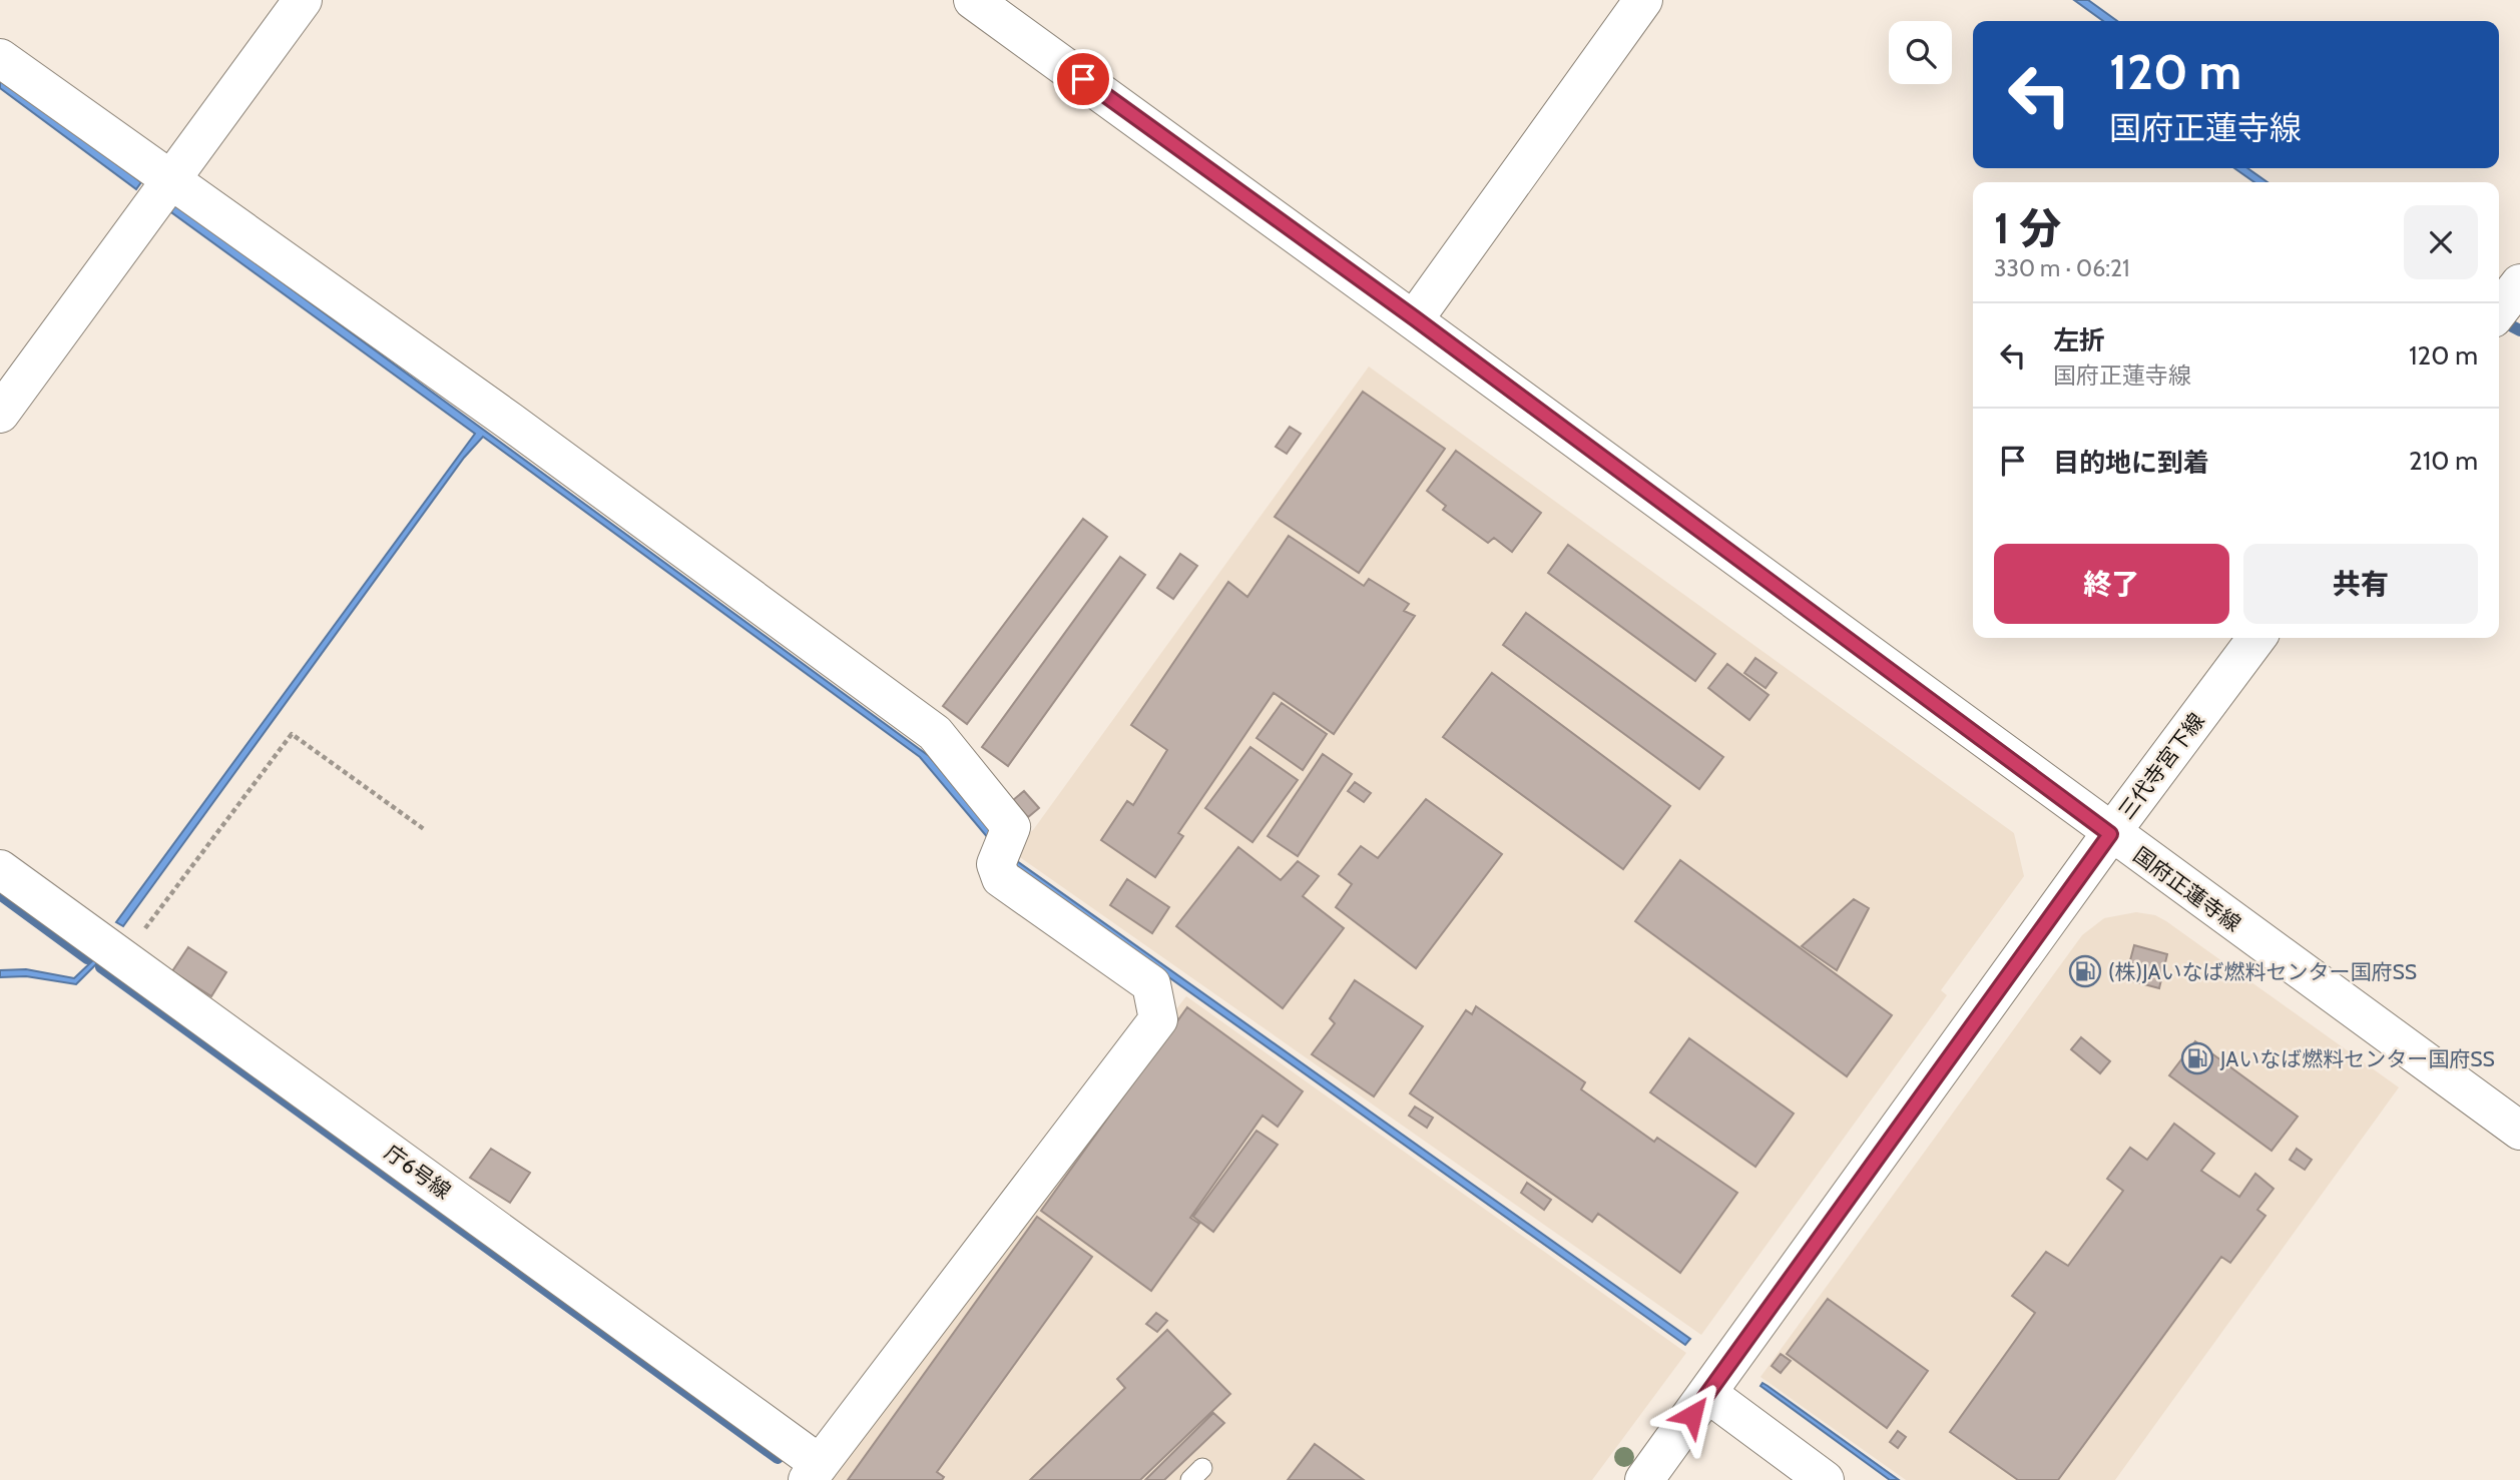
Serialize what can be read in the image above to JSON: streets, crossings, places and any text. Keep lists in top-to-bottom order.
{
  "streets": {
    "street": ["三代寺宮下線", "国府正蓮寺線", "庁6号線"]
  },
  "crossings": [
    ["三代寺宮下線", "国府正蓮寺線"]
  ],
  "places": {
    "fuel station": ["(株)JAいなば燃料センター国府SS", "JAいなば燃料センター国府SS"]
  },
  "page": {
    "turn": ["120 m", "国府正蓮寺線"],
    "heading": ["1 分", "330 m · 06:21"],
    "list": [
      {
        "name": "左折",
        "note": "国府正蓮寺線",
        "value": "120 m"
      },
      {
        "name": "目的地に到着",
        "value": "210 m"
      }
    ],
    "buttons": ["終了", "共有"]
  }
}
